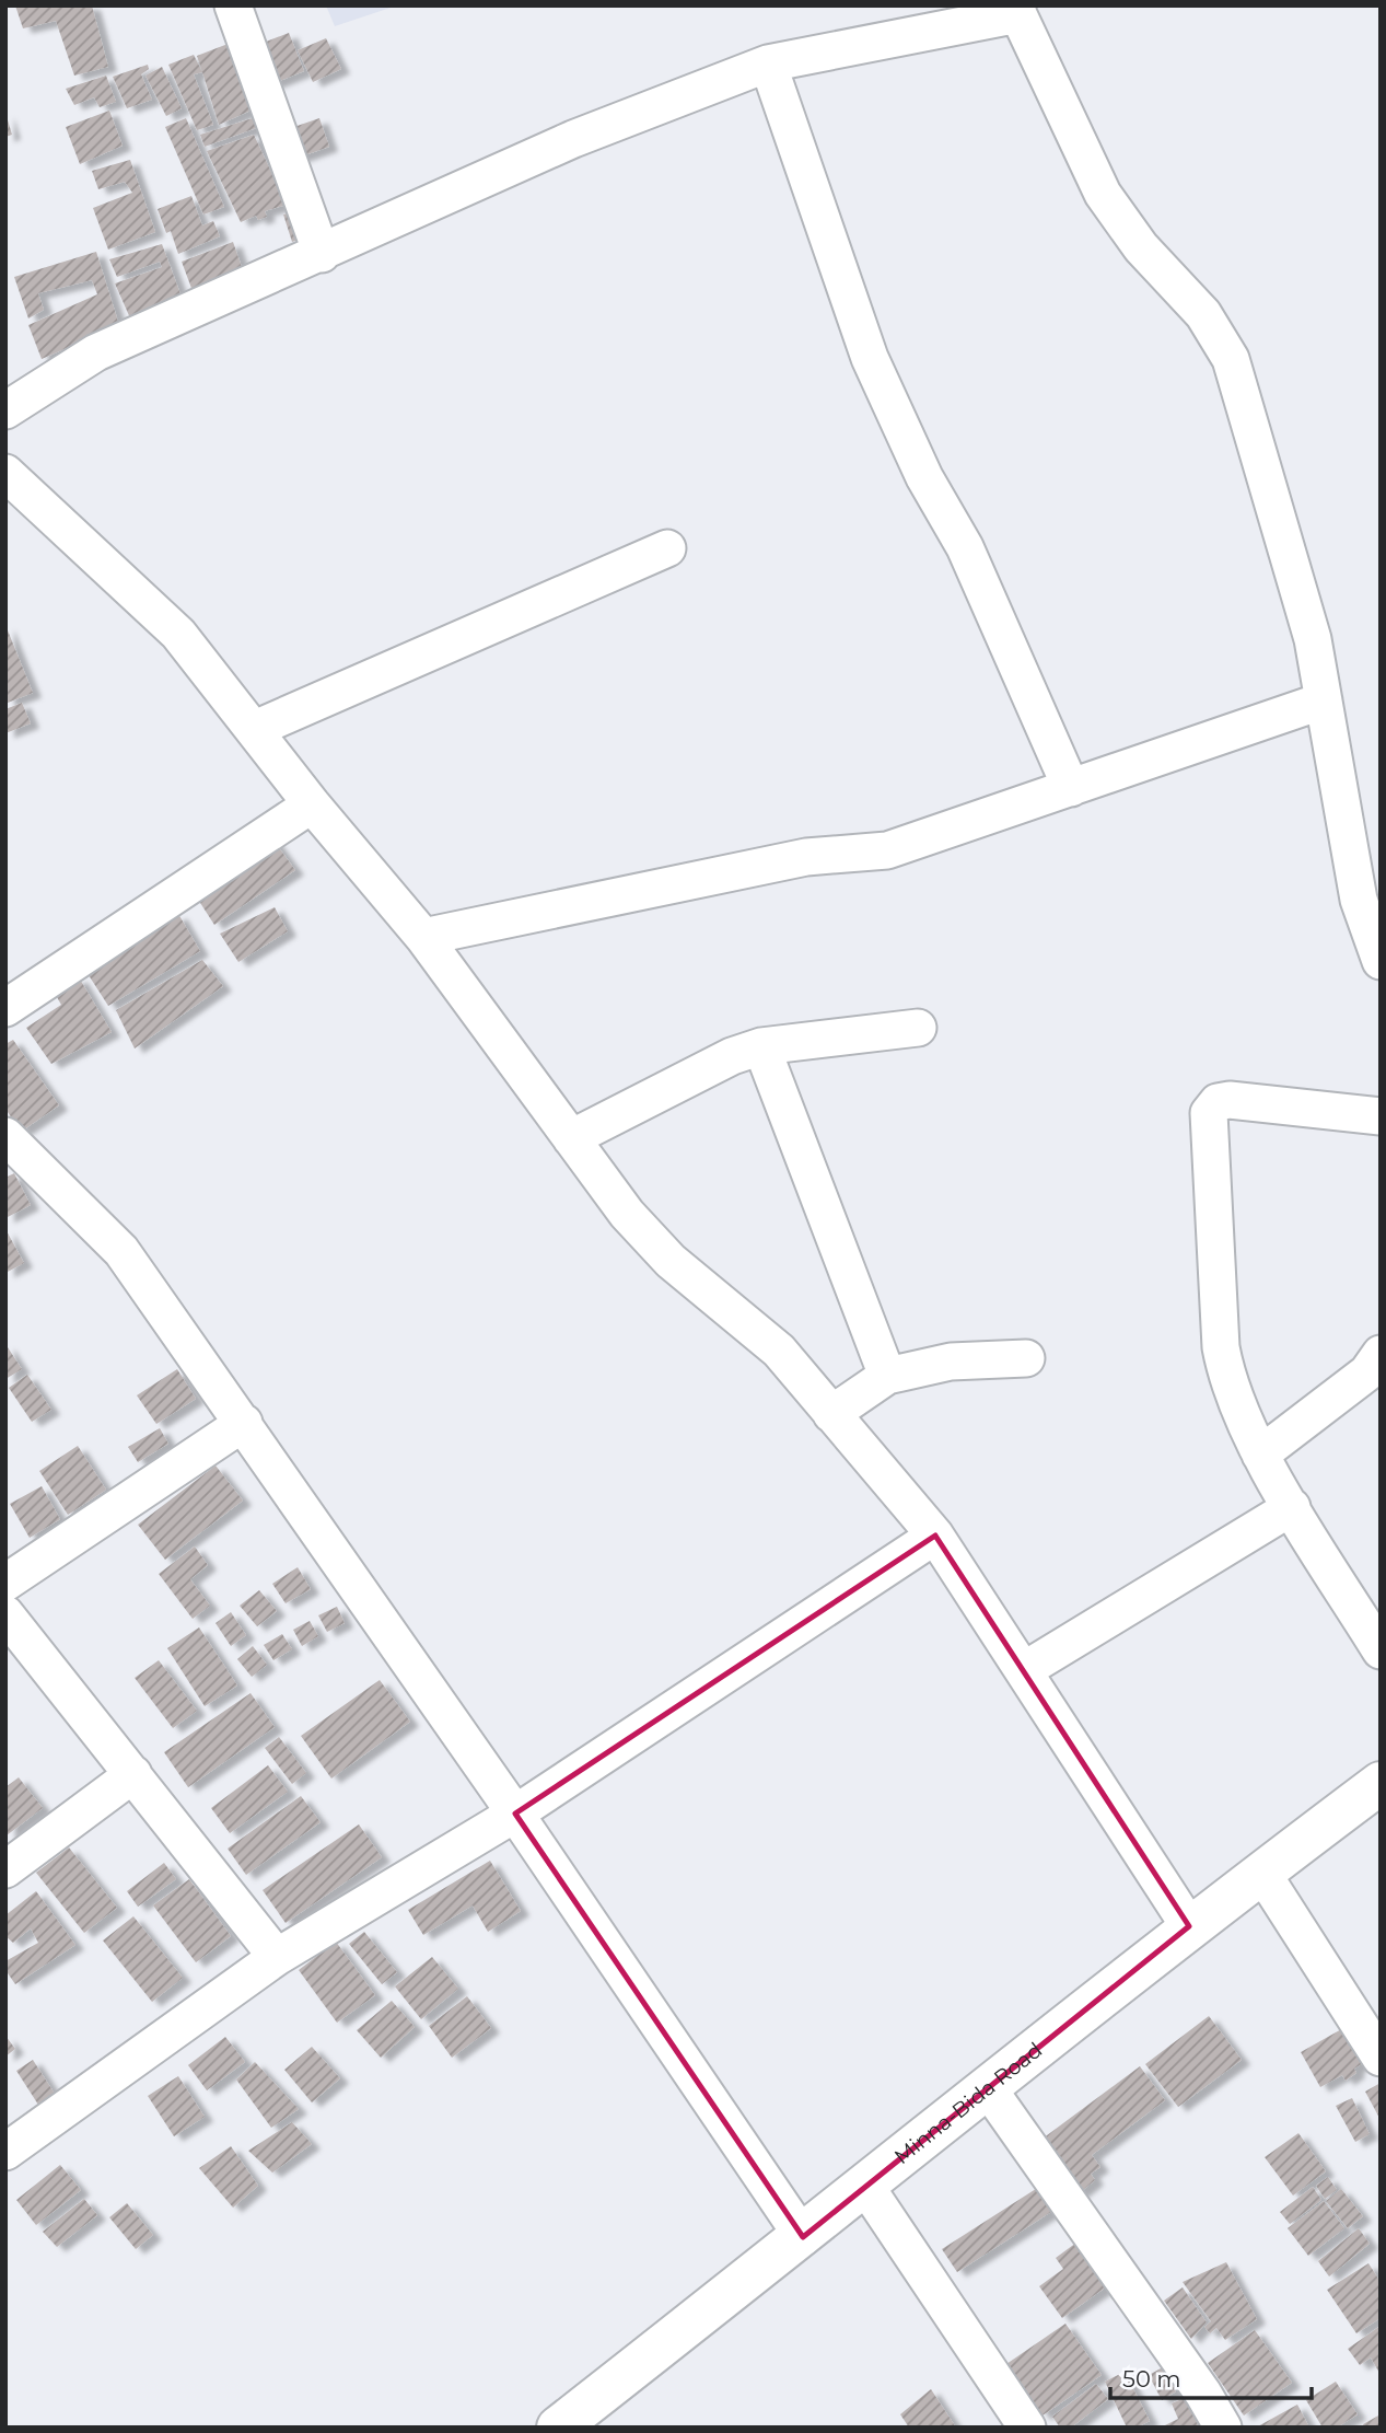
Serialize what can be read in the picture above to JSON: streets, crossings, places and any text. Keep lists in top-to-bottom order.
{
  "streets": {
    "main road": ["Minna-Bida Road"]
  },
  "scale_bar": "50 m"
}
